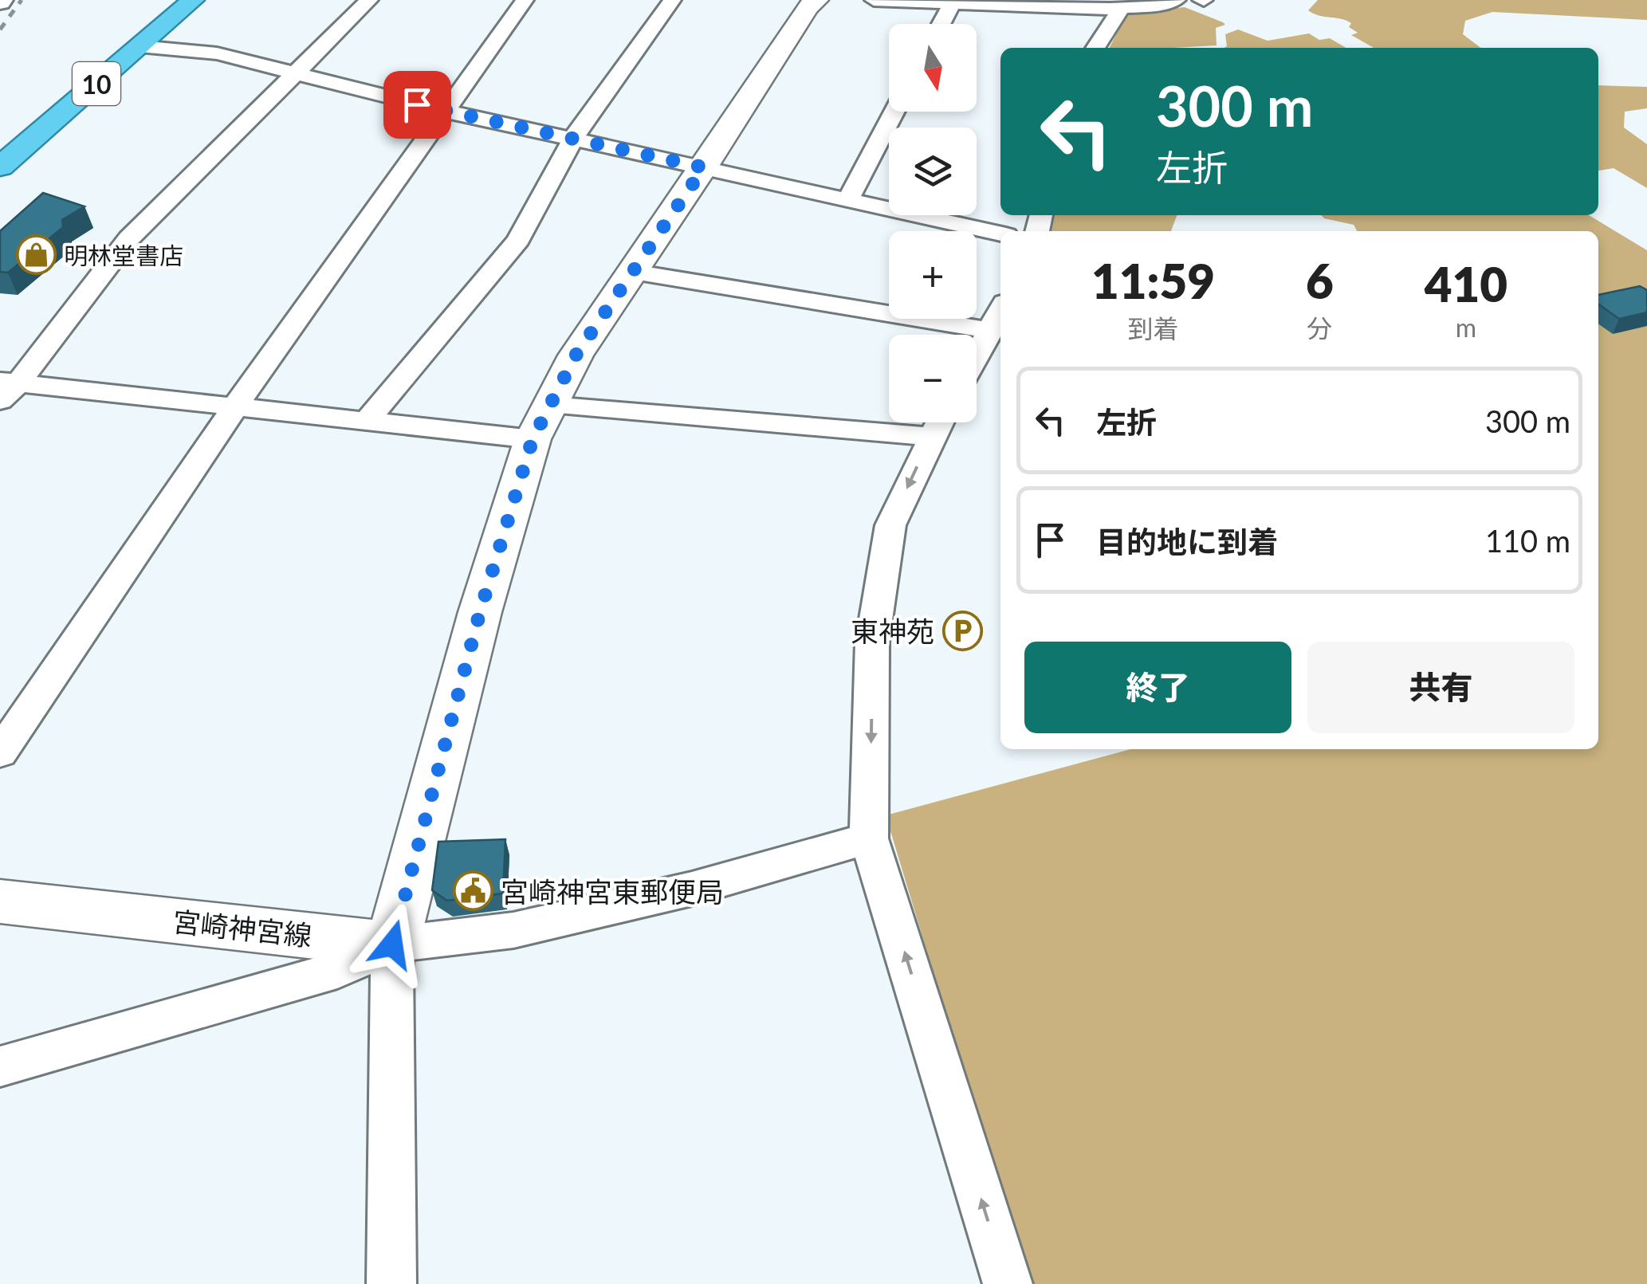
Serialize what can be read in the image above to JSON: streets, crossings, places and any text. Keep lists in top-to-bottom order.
{
  "streets": {
    "highway": ["10"],
    "main road": ["宮崎神宮線"]
  },
  "places": {
    "shop": ["明林堂書店"],
    "parking": ["東神苑"],
    "public building": ["宮崎神宮東郵便局"]
  },
  "north": "bottom",
  "page": {
    "map_buttons": ["+", "−"],
    "turn": ["300 m", "左折"],
    "eta": [
      "11:59",
      "到着",
      "6",
      "分",
      "410",
      "m"
    ],
    "list": [
      {
        "name": "左折",
        "value": "300 m"
      },
      {
        "name": "目的地に到着",
        "value": "110 m"
      }
    ],
    "buttons": ["終了", "共有"]
  }
}
